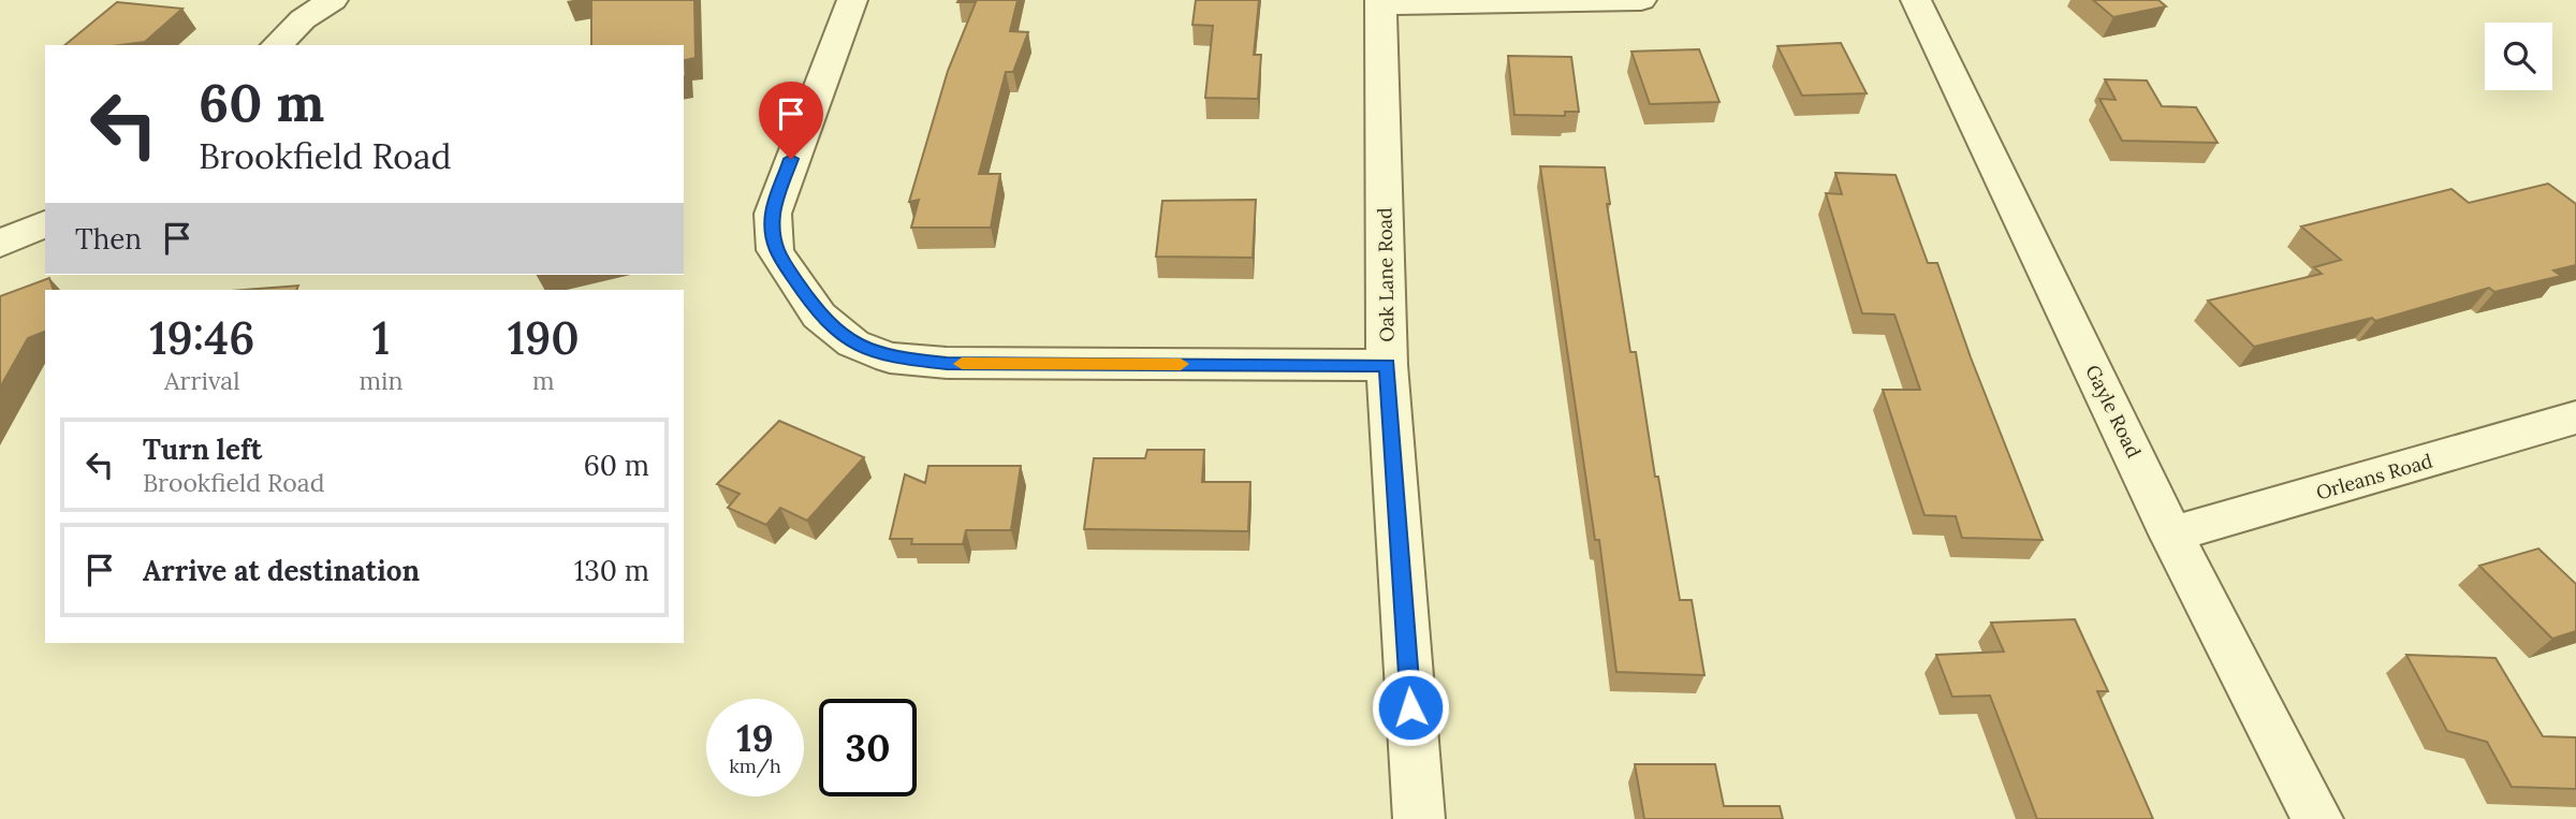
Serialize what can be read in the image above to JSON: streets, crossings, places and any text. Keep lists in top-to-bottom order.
{
  "streets": {
    "street": ["Oak Lane Road", "Gayle Road", "Orleans Road"]
  },
  "crossings": [
    ["Gayle Road", "Orleans Road"]
  ],
  "page": {
    "turn": ["60 m", "Brookfield Road"],
    "then": "Then",
    "eta": [
      "19:46",
      "Arrival",
      "1",
      "min",
      "190",
      "m"
    ],
    "list": [
      {
        "name": "Turn left",
        "note": "Brookfield Road",
        "value": "60 m"
      },
      {
        "name": "Arrive at destination",
        "value": "130 m"
      }
    ],
    "speed": "19 km/h",
    "limit": "30"
  }
}
